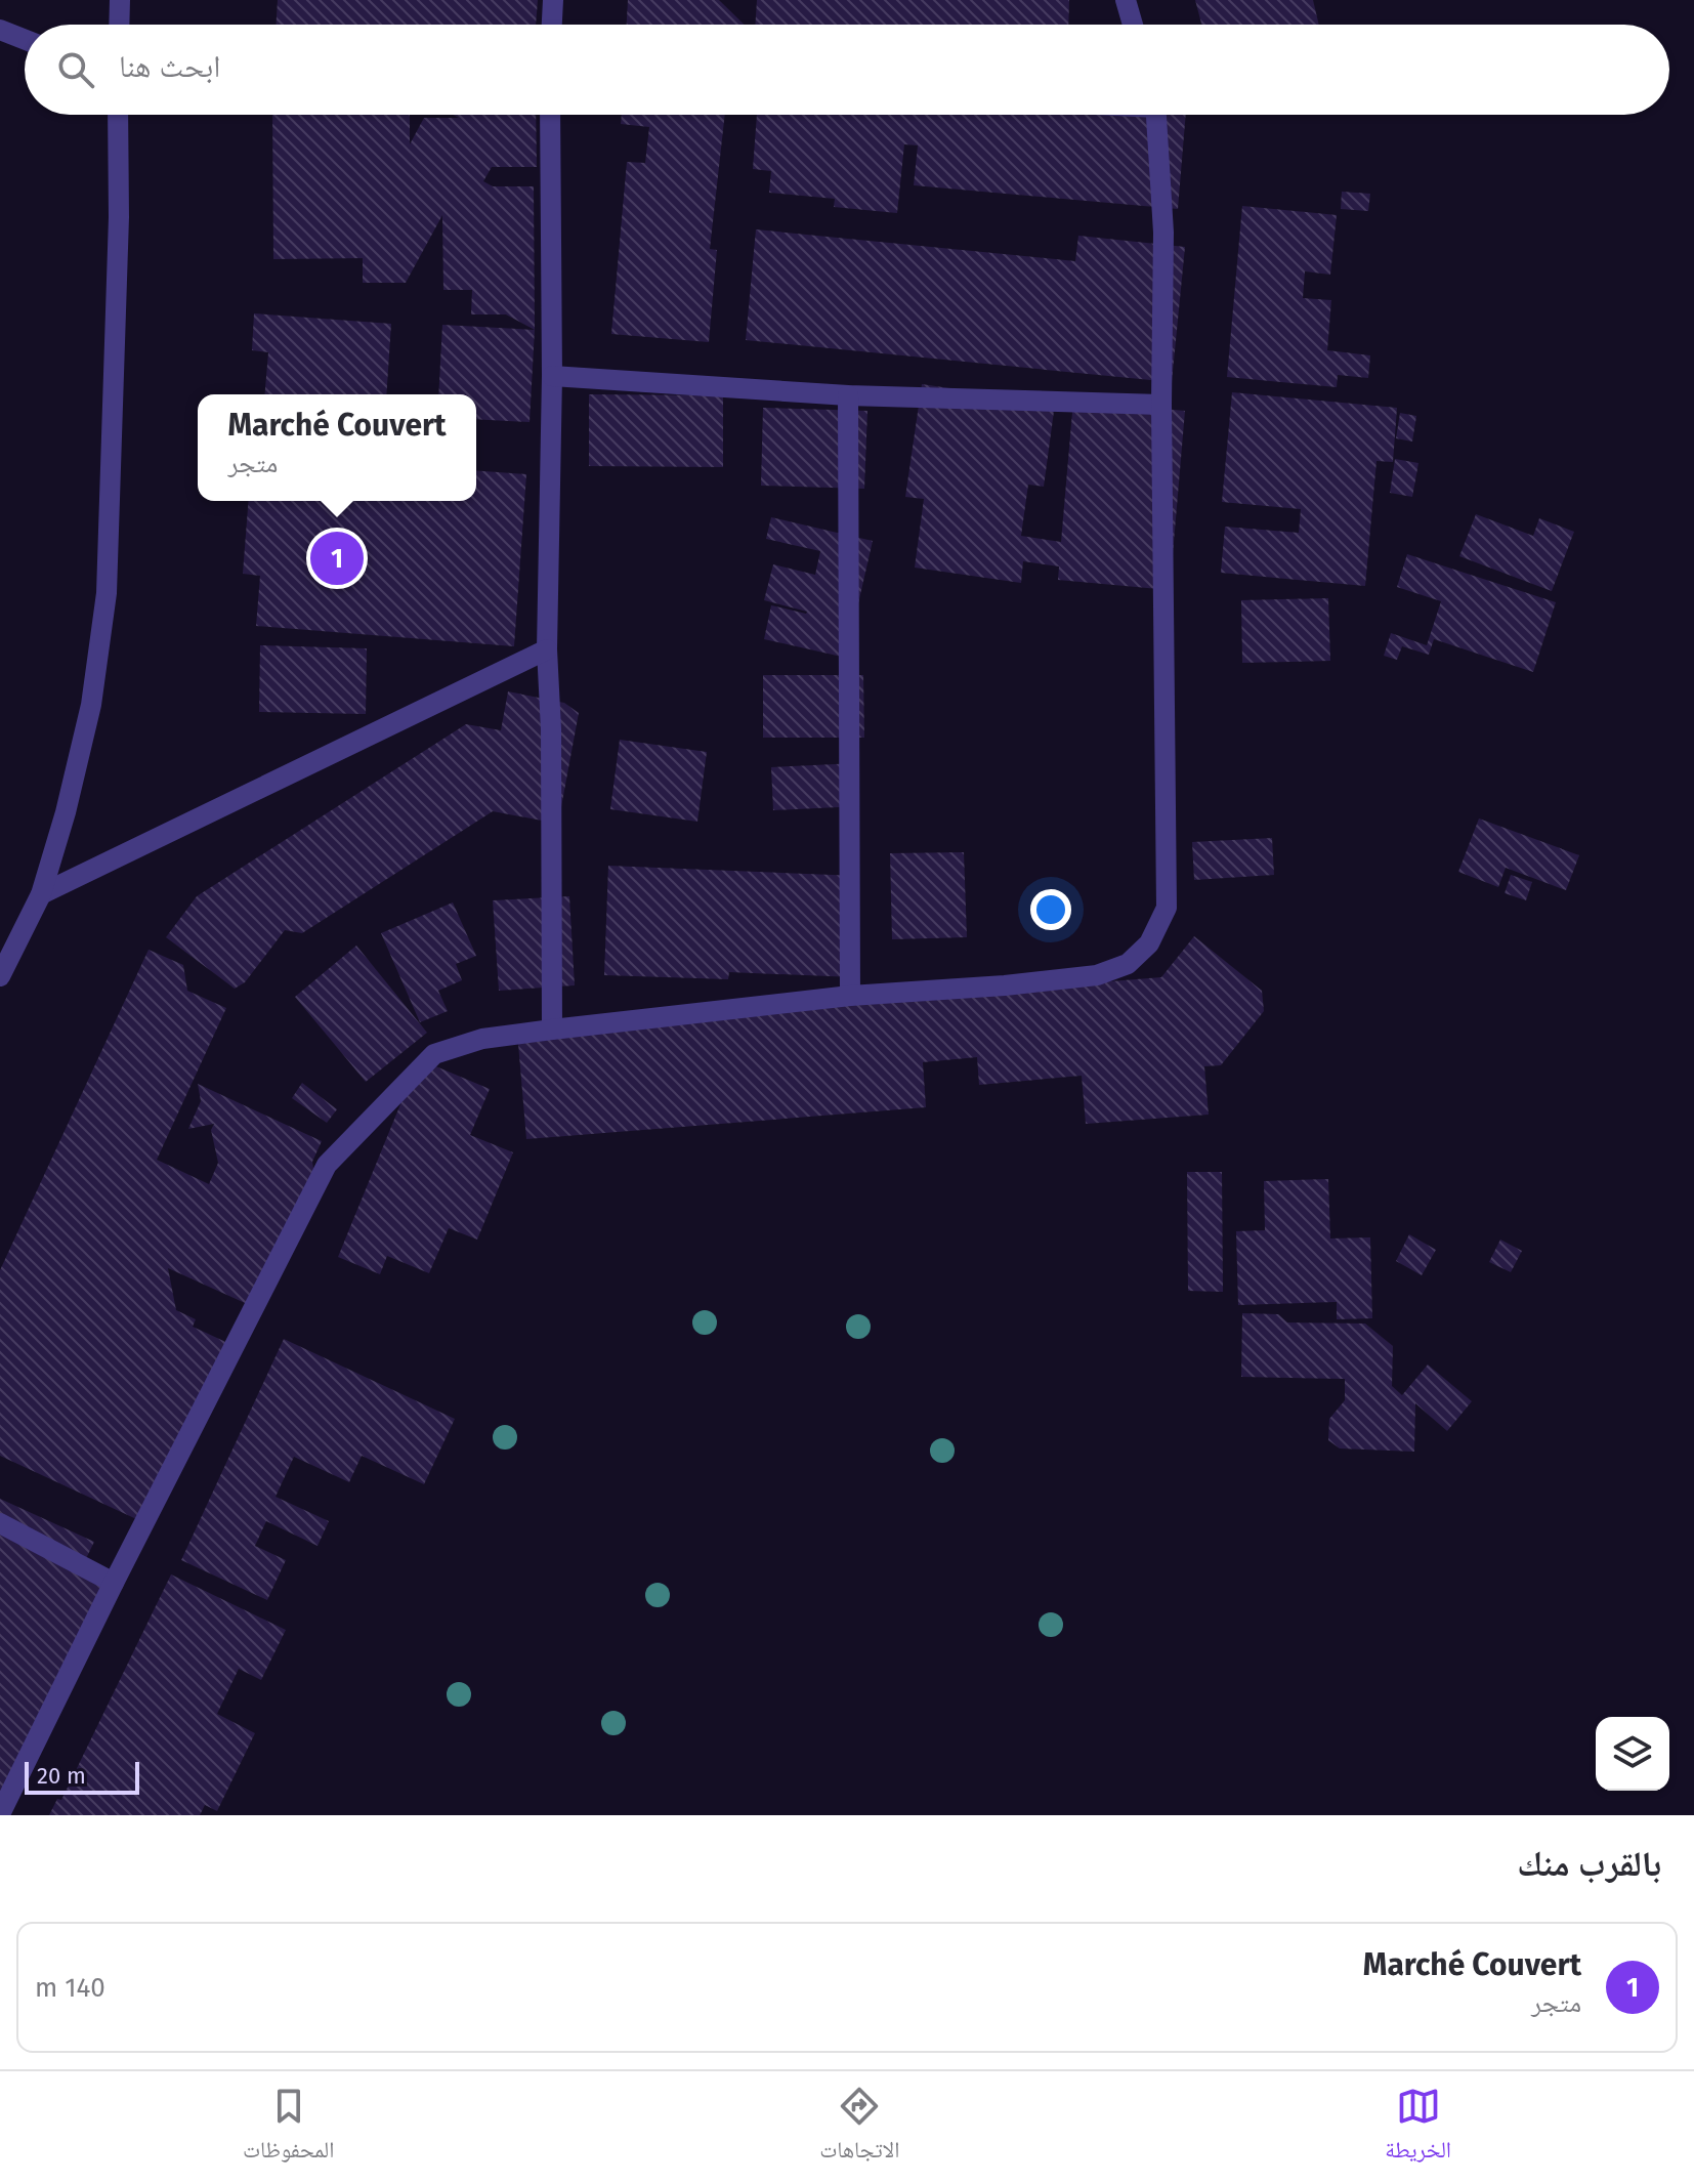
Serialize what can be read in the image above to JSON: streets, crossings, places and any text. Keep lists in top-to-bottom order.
{
  "scale_bar": "20 m",
  "page": {
    "search": "ابحث هنا",
    "popup": ["Marché Couvert", "متجر"],
    "pins": "1",
    "scale": "20 m",
    "heading": "بالقرب منك",
    "list": [
      {
        "mark": "1",
        "name": "Marché Couvert",
        "note": "متجر",
        "value": "140 m"
      }
    ],
    "nav": ["الخريطة", "الاتجاهات", "المحفوظات"]
  }
}
